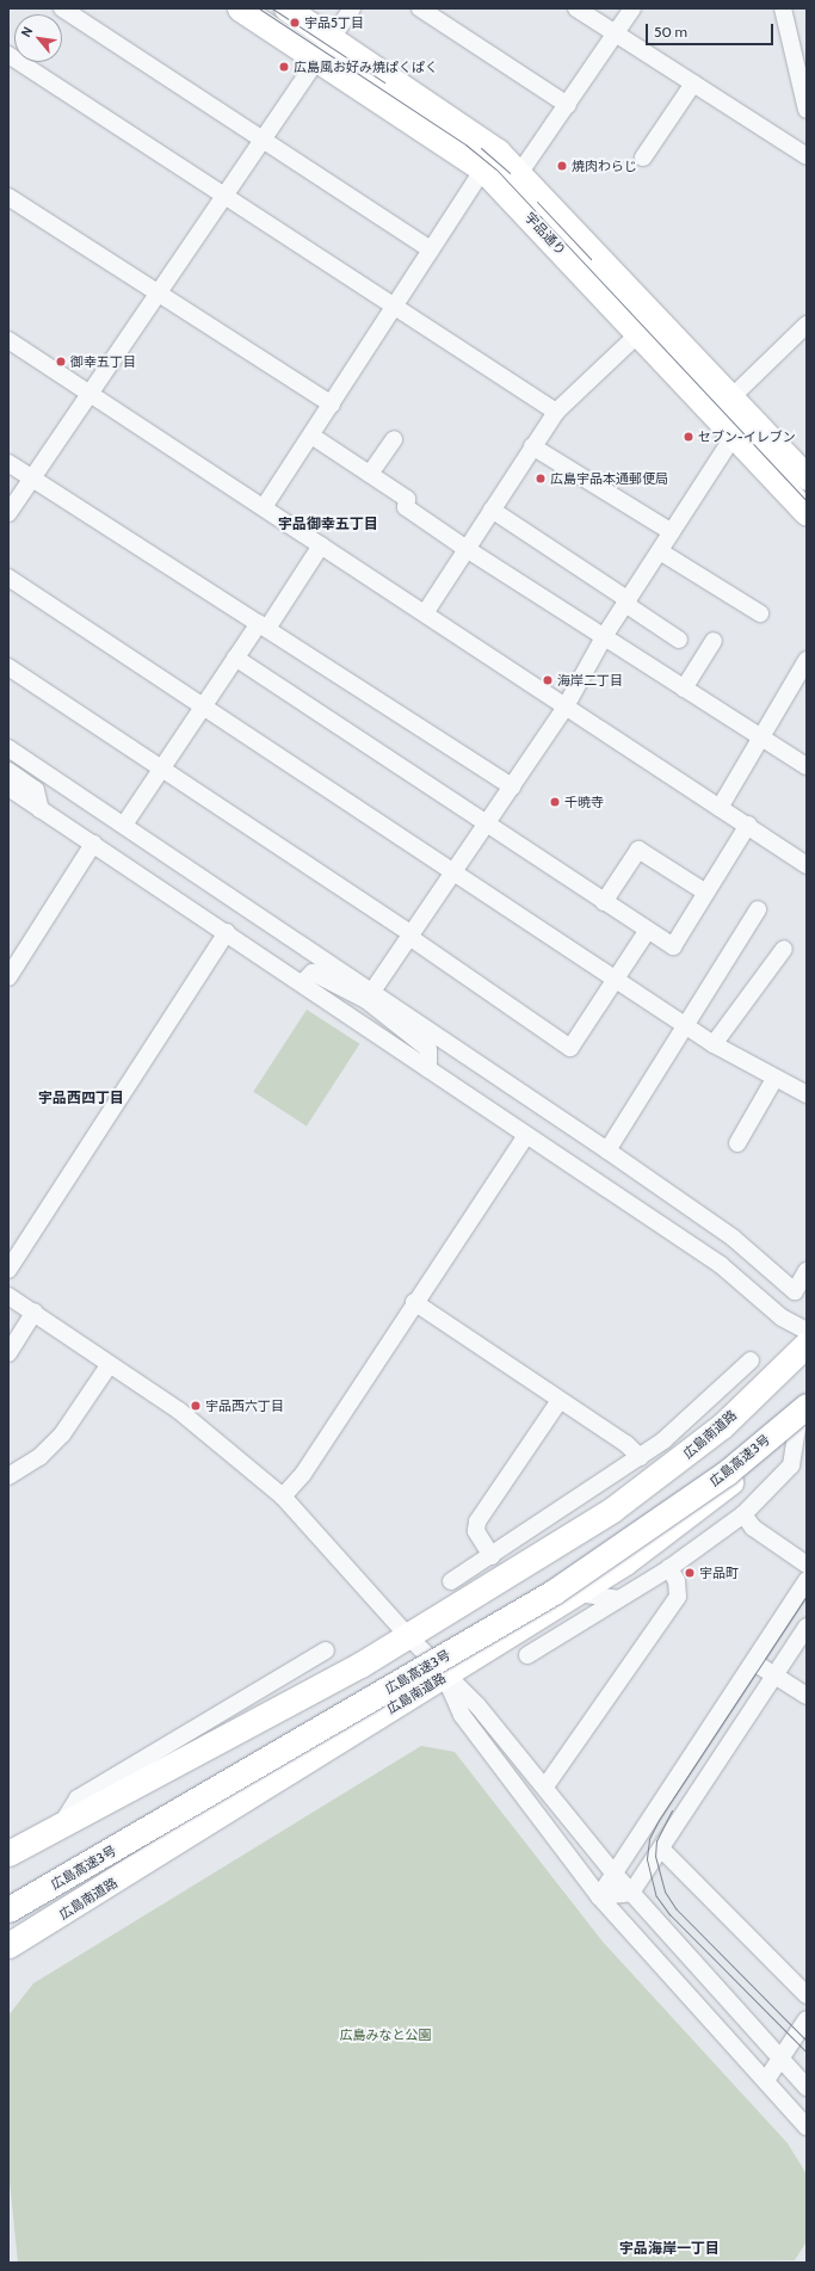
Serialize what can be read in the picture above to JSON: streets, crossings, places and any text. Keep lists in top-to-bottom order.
{
  "streets": {
    "highway": ["宇品通り", "広島南道路", "広島高速3号"]
  },
  "crossings": [
    ["広島南道路", "広島高速3号"]
  ],
  "districts": ["宇品御幸五丁目", "宇品西四丁目", "宇品海岸一丁目"],
  "parks": ["広島みなと公園"],
  "places": [
    "宇品5丁目",
    "広島風お好み焼ぱくぱく",
    "焼肉わらじ",
    "御幸五丁目",
    "セブン-イレブン",
    "広島宇品本通郵便局",
    "海岸二丁目",
    "千暁寺",
    "宇品西六丁目",
    "宇品町"
  ],
  "scale_bar": "50 m",
  "north": "top left"
}
